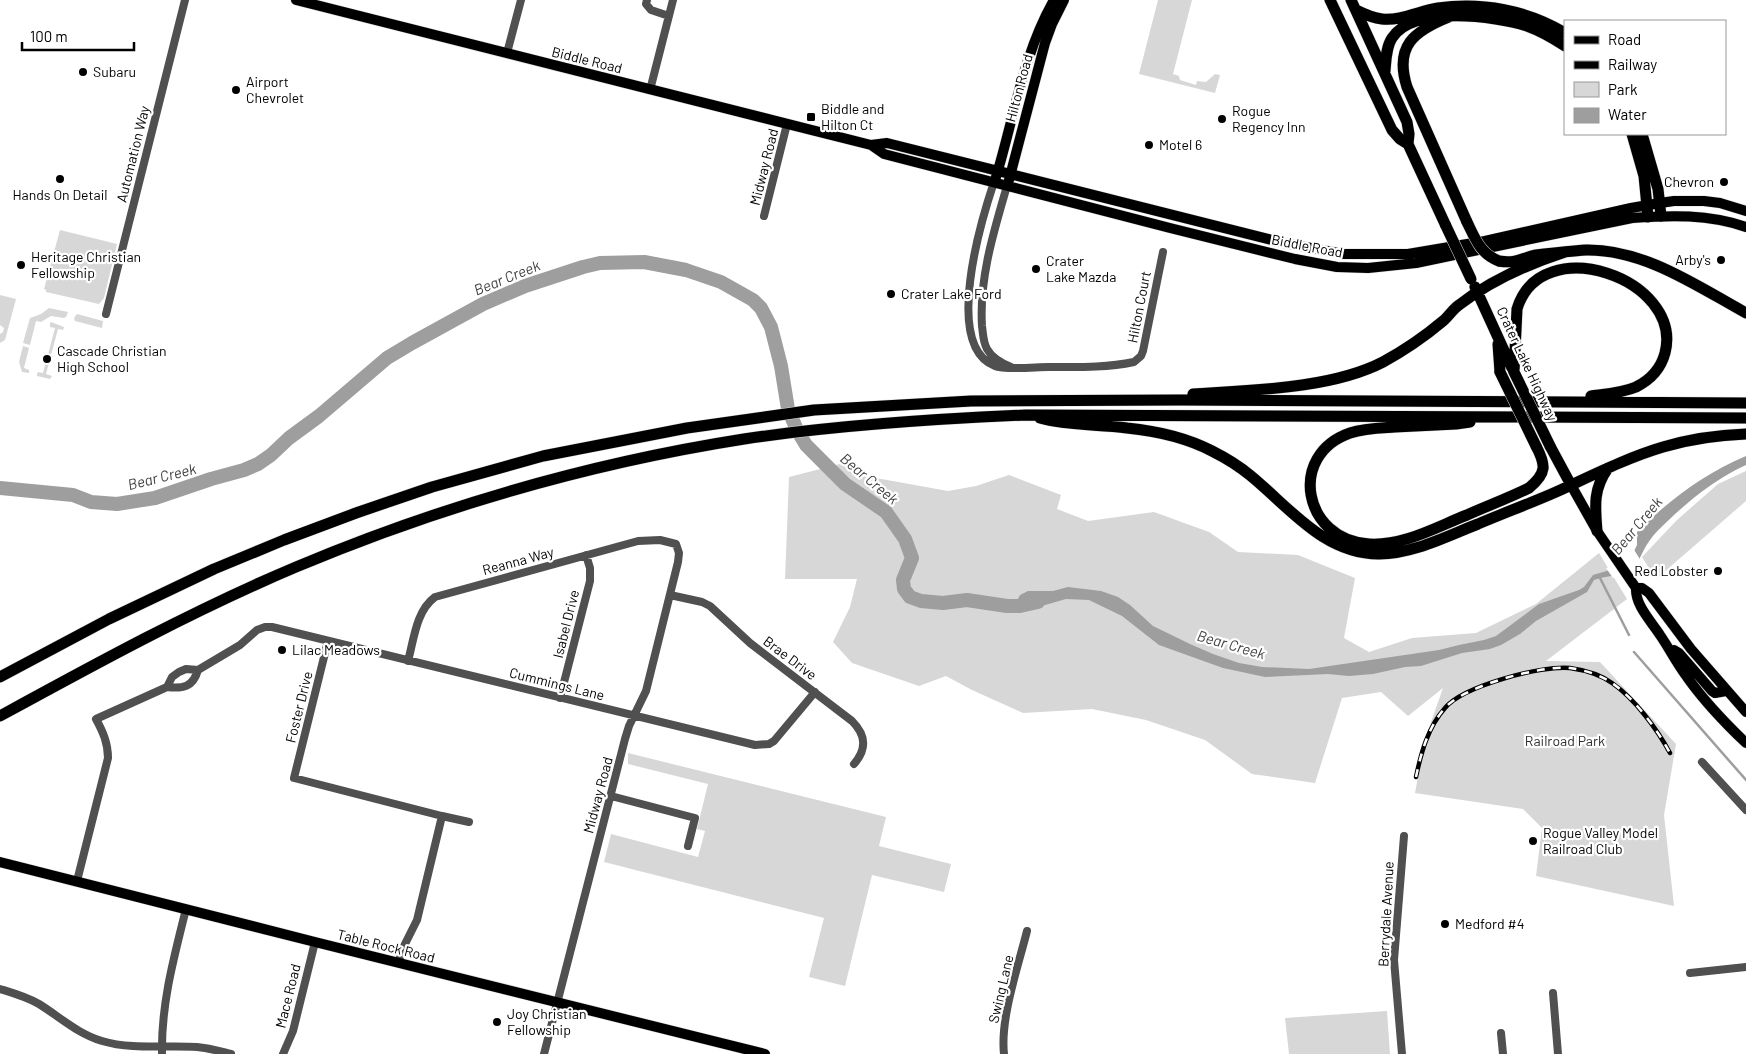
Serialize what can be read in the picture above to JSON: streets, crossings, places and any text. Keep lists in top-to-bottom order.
{
  "streets": {
    "highway": ["Crater Lake Highway"],
    "main road": ["Biddle Road", "Hilton Road", "Table Rock Road"],
    "street": [
      "Automation Way",
      "Midway Road",
      "Hilton Court",
      "Reanna Way",
      "Isabel Drive",
      "Brae Drive",
      "Cummings Lane",
      "Foster Drive",
      "Berrydale Avenue",
      "Swing Lane",
      "Mace Road"
    ]
  },
  "crossings": [
    ["Biddle Road", "Hilton Road"],
    ["Biddle Road", "Midway Road"],
    ["Biddle Road", "Hilton Court"],
    ["Hilton Road", "Hilton Court"],
    ["Midway Road", "Reanna Way"],
    ["Midway Road", "Brae Drive"],
    ["Midway Road", "Cummings Lane"],
    ["Midway Road", "Table Rock Road"],
    ["Reanna Way", "Isabel Drive"],
    ["Reanna Way", "Cummings Lane"],
    ["Isabel Drive", "Cummings Lane"],
    ["Brae Drive", "Cummings Lane"],
    ["Cummings Lane", "Foster Drive"],
    ["Table Rock Road", "Mace Road"]
  ],
  "water": ["Bear Creek"],
  "parks": ["Railroad Park"],
  "places": {
    "other": [
      "Subaru",
      "Airport Chevrolet",
      "Rogue Regency Inn",
      "Motel 6",
      "Hands On Detail",
      "Chevron",
      "Arby's",
      "Heritage Christian Fellowship",
      "Crater Lake Mazda",
      "Crater Lake Ford",
      "Cascade Christian High School",
      "Red Lobster",
      "Lilac Meadows",
      "Rogue Valley Model Railroad Club",
      "Medford #4",
      "Joy Christian Fellowship"
    ],
    "transit": ["Biddle and Hilton Ct"]
  },
  "legend": [
    "Road",
    "Railway",
    "Park",
    "Water"
  ],
  "scale_bar": "100 m"
}
